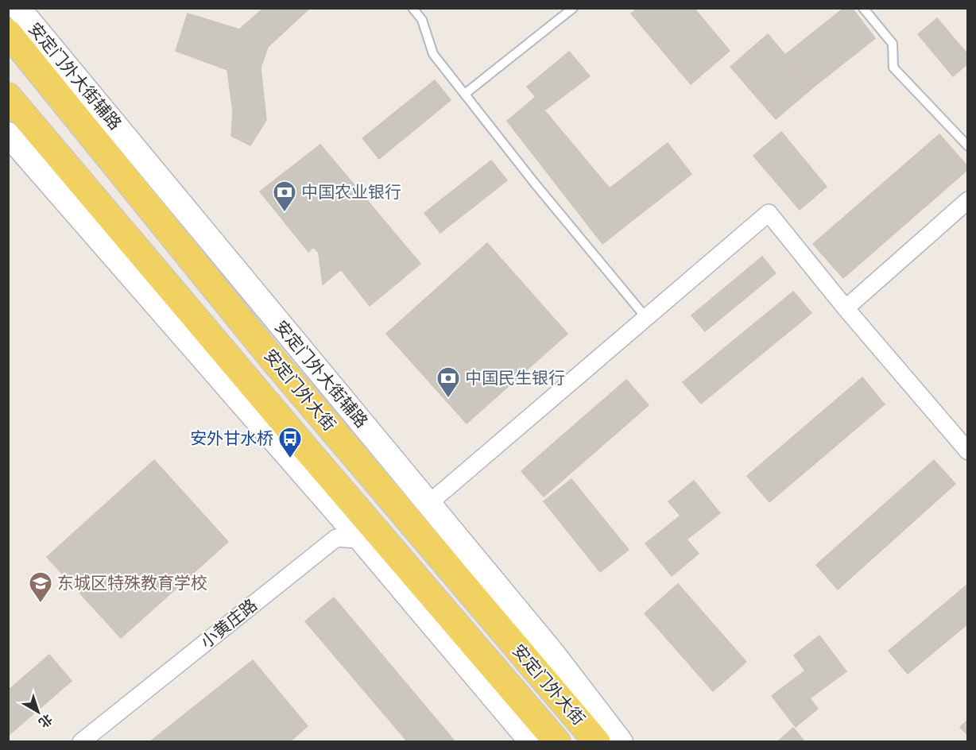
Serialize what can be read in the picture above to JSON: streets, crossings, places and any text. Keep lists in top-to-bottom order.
{
  "streets": {
    "main road": ["安定门外大街"],
    "street": ["安定门外大街辅路", "小黄庄路"]
  },
  "crossings": [
    ["安定门外大街", "小黄庄路"]
  ],
  "places": {
    "bank": ["中国农业银行", "中国民生银行"],
    "bus stop": ["安外甘水桥"],
    "school or university": ["东城区特殊教育学校"]
  },
  "north": "bottom right"
}
